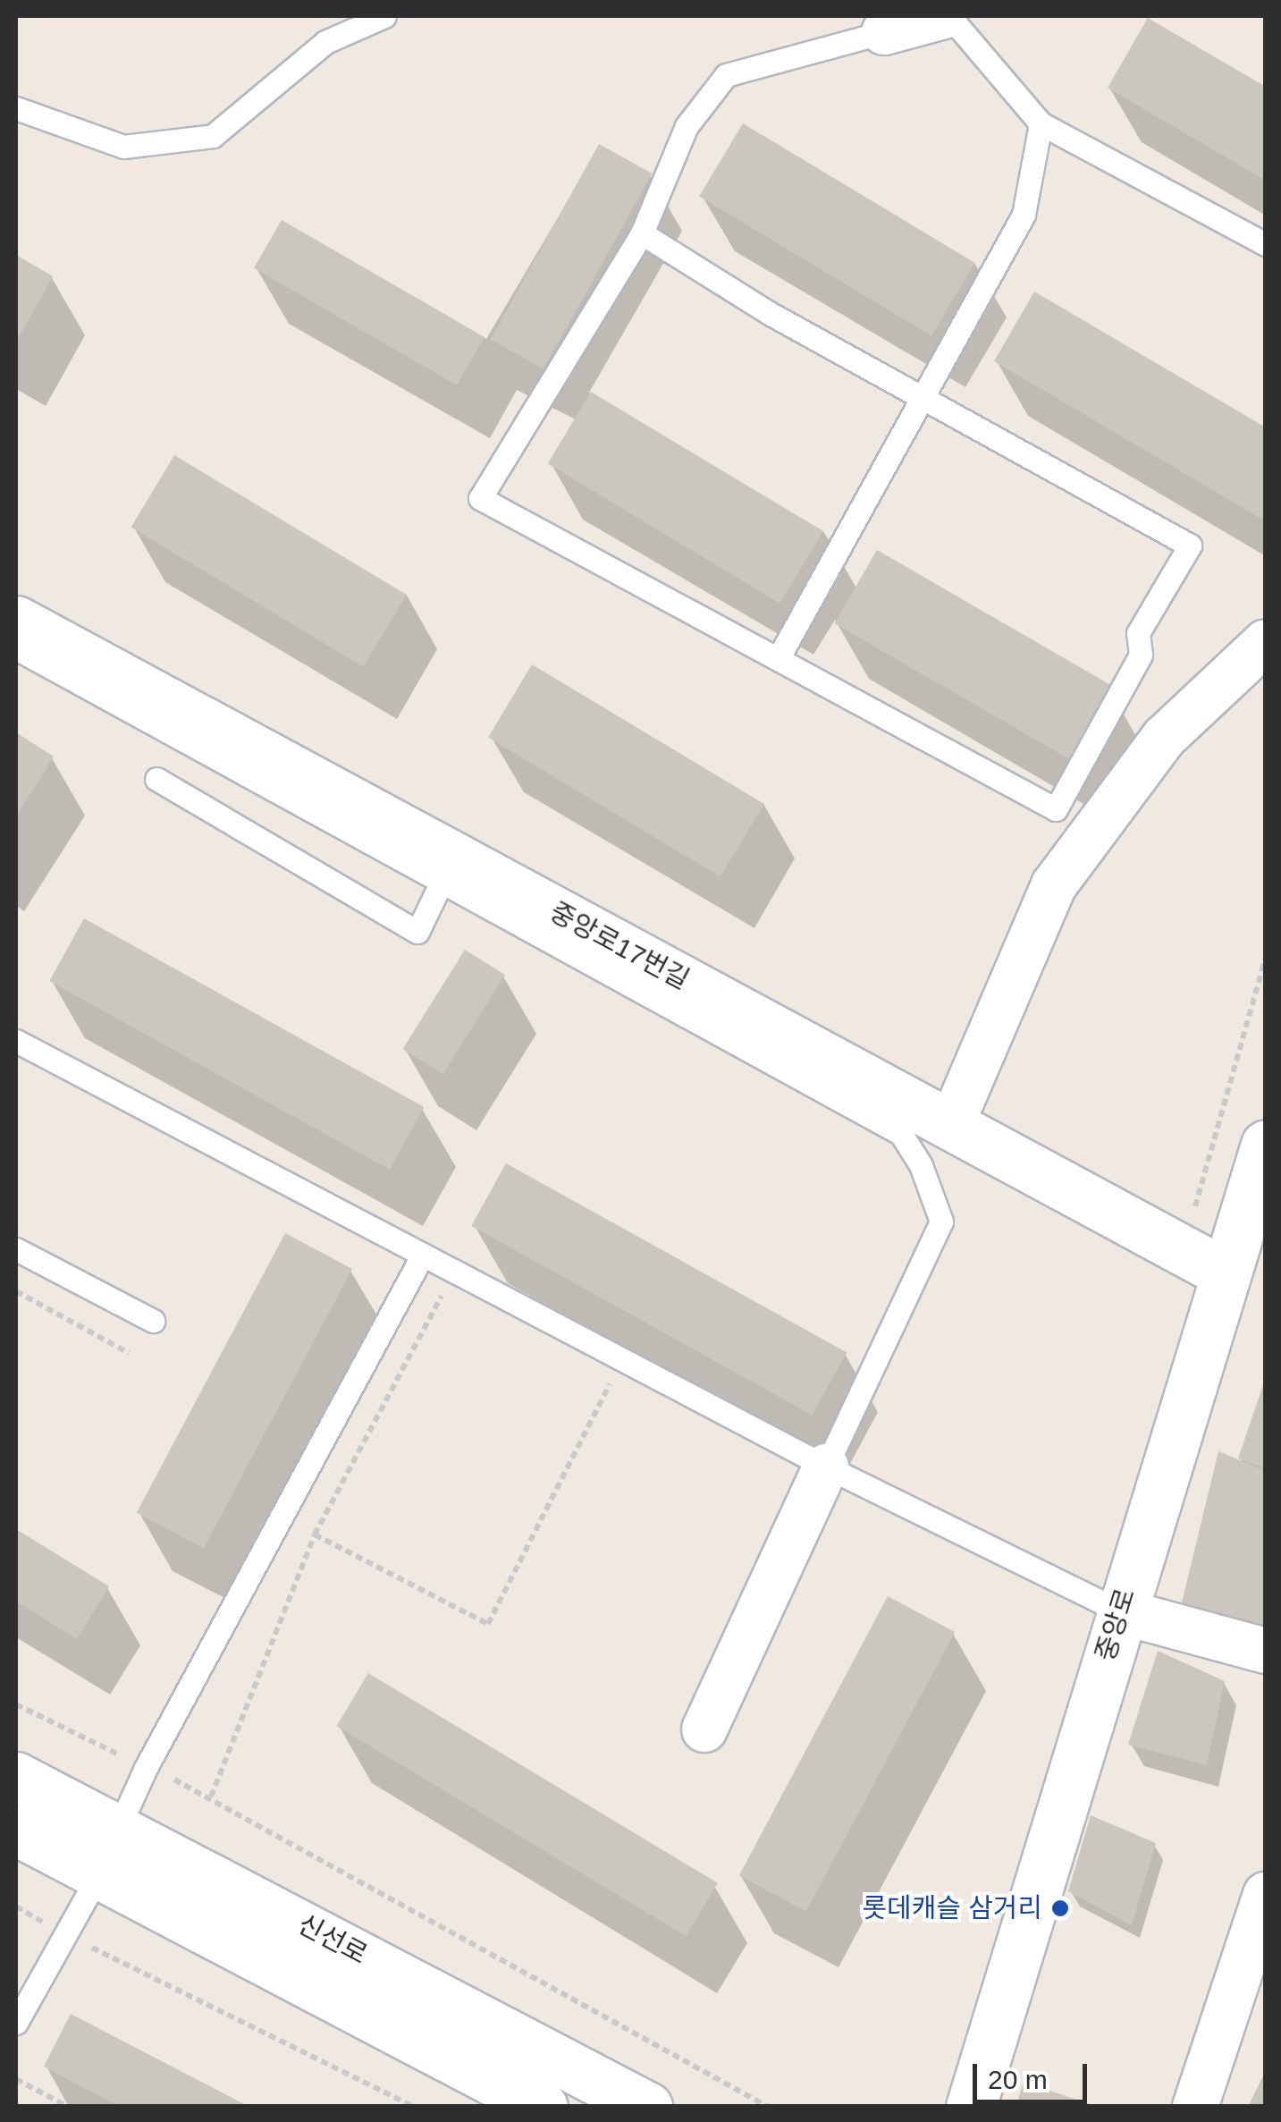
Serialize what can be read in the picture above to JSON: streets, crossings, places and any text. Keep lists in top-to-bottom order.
{
  "streets": {
    "main road": ["중앙로17번길", "중앙로", "신선로"]
  },
  "crossings": [
    ["중앙로17번길", "중앙로"]
  ],
  "places": ["롯데캐슬 삼거리"],
  "scale_bar": "20 m"
}
